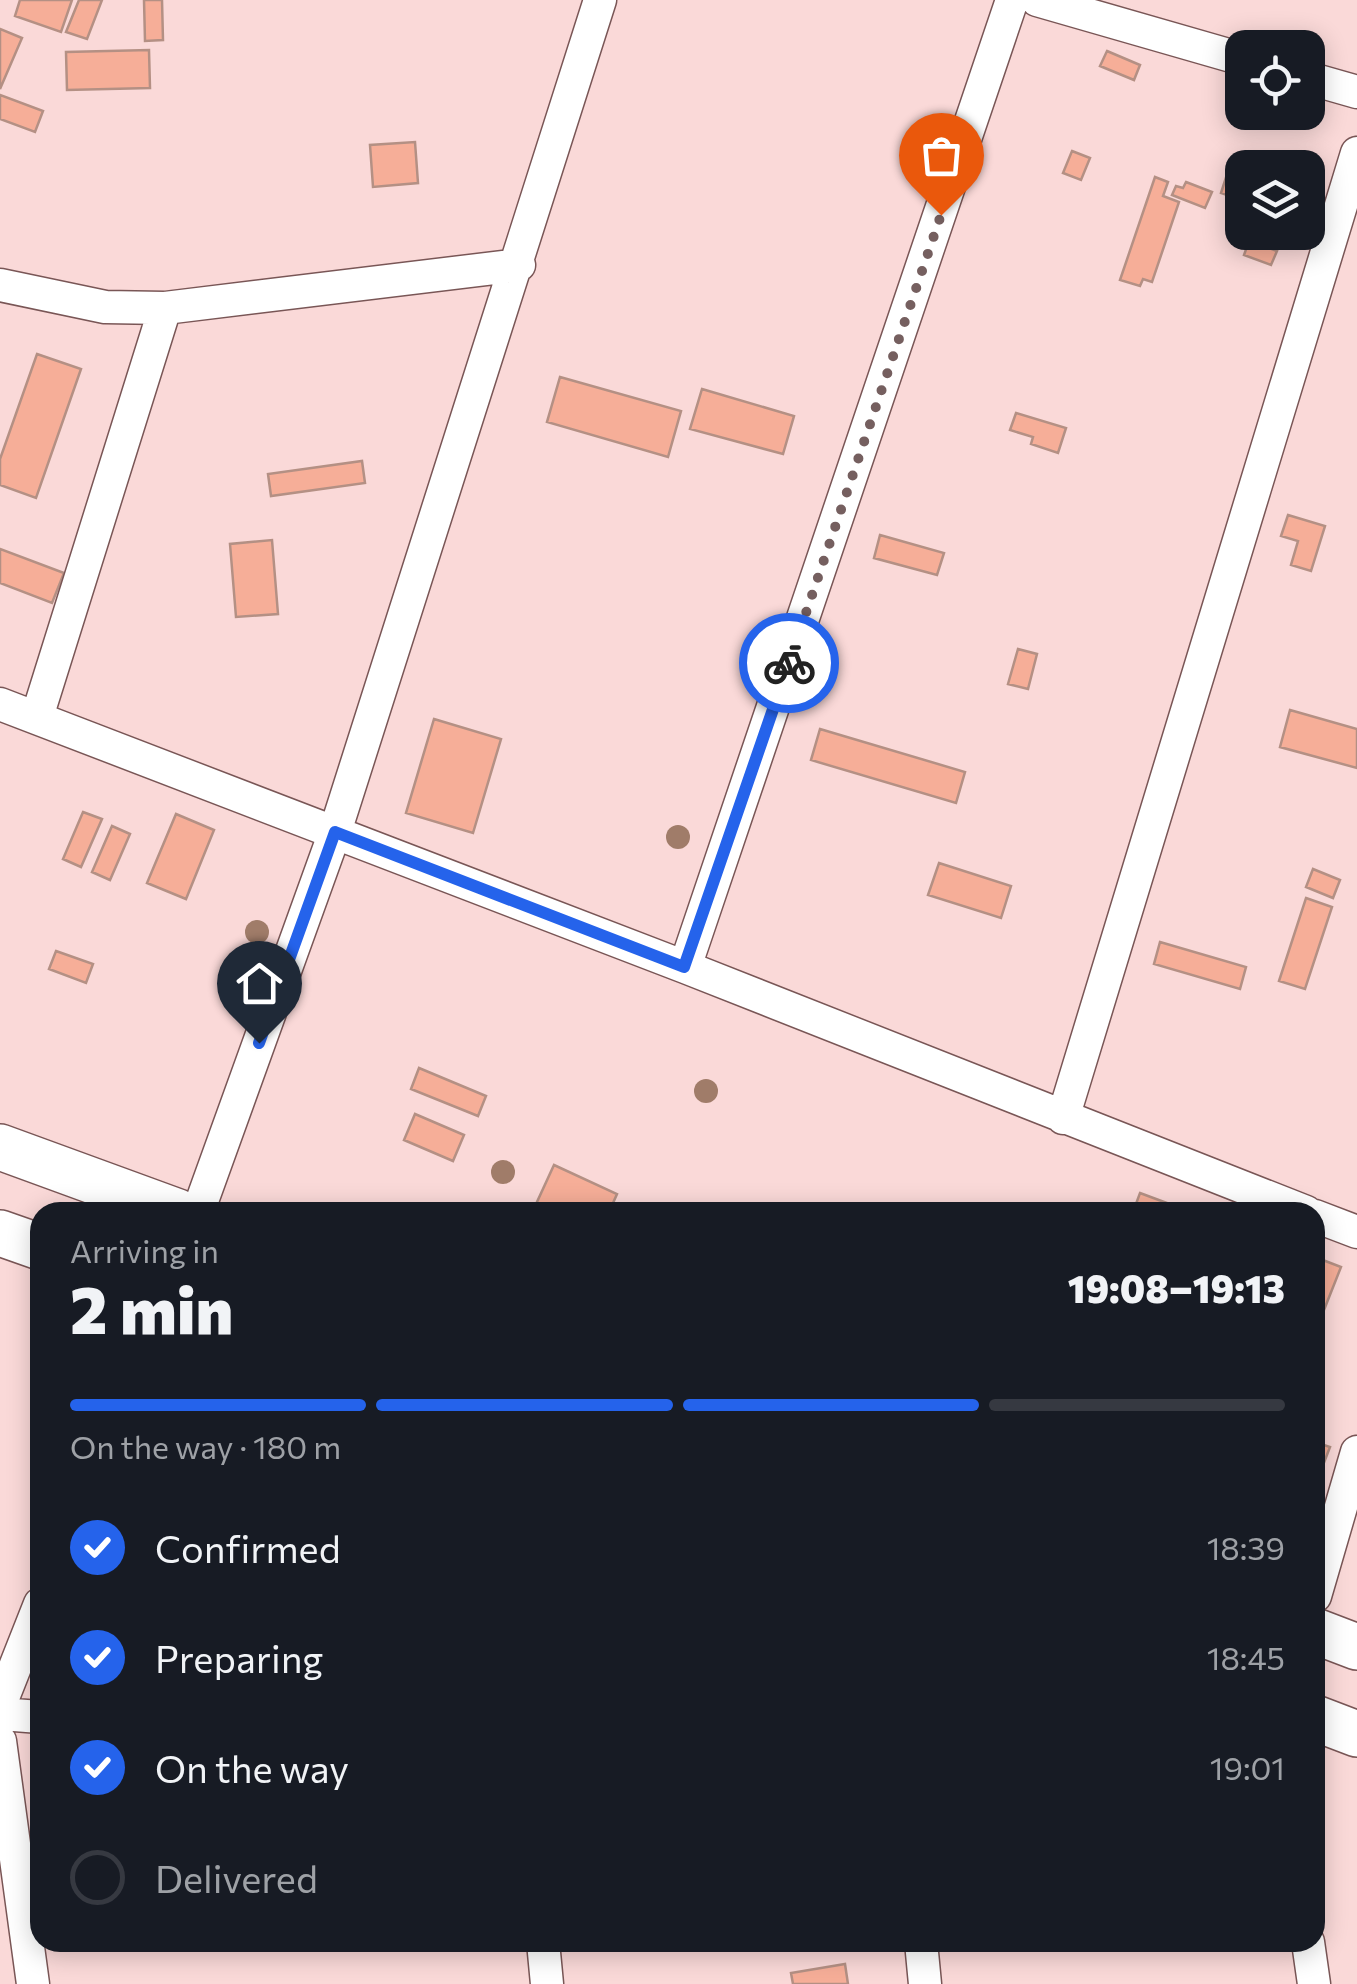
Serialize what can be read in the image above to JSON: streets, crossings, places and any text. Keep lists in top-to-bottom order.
{
  "page": {
    "heading": ["2 min", "Arriving in", "19:08–19:13"],
    "bar": "On the way · 180 m",
    "list": [
      ["Confirmed", "18:39"],
      ["Preparing", "18:45"],
      ["On the way", "19:01"],
      "Delivered"
    ]
  }
}
